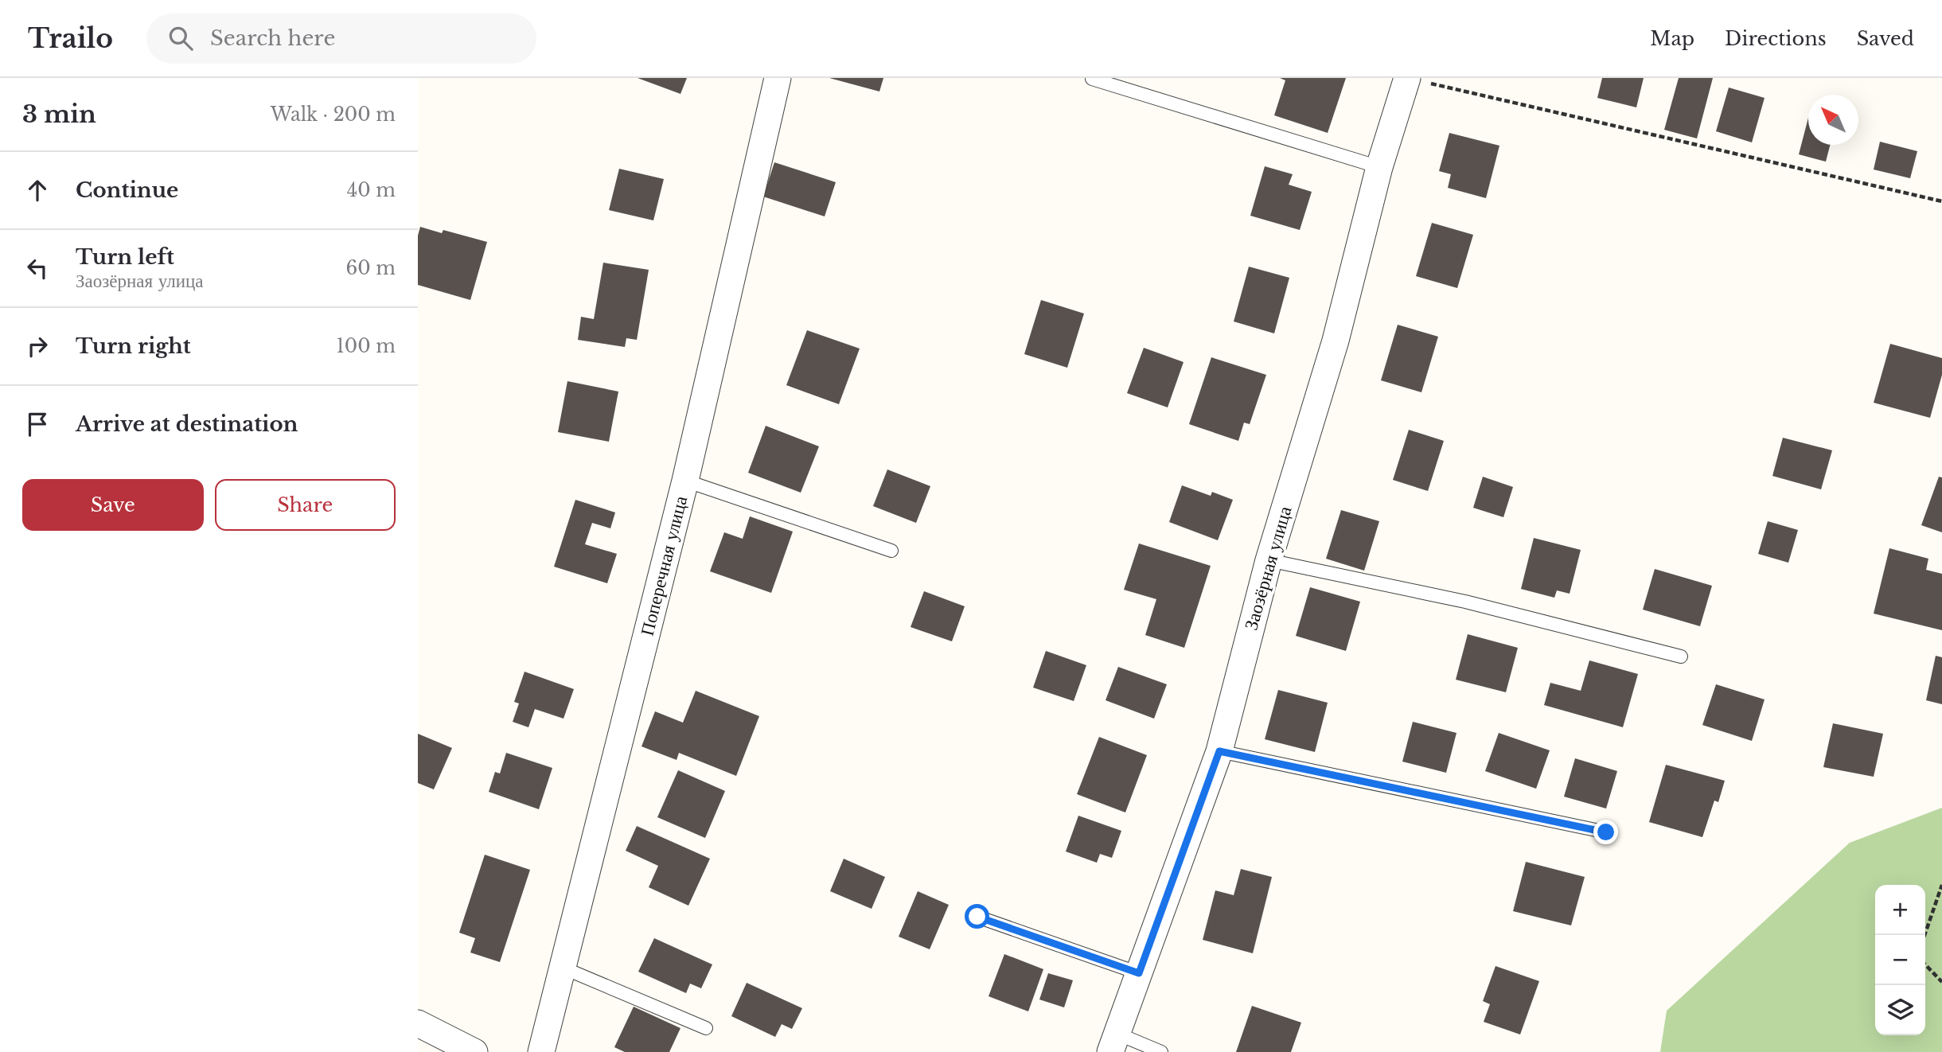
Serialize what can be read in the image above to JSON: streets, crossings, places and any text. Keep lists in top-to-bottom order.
{
  "streets": {
    "street": ["Поперечная улица", "Заозёрная улица"]
  },
  "north": "top left",
  "page": {
    "header": "Trailo",
    "search": "Search here",
    "nav": ["Map", "Directions", "Saved"],
    "heading": ["3 min", "Walk · 200 m"],
    "list": [
      ["Continue", "40 m"],
      ["Turn left", "Заозёрная улица", "60 m"],
      ["Turn right", "100 m"],
      "Arrive at destination"
    ],
    "buttons": ["Save", "Share"],
    "map_buttons": ["+", "−"]
  }
}
